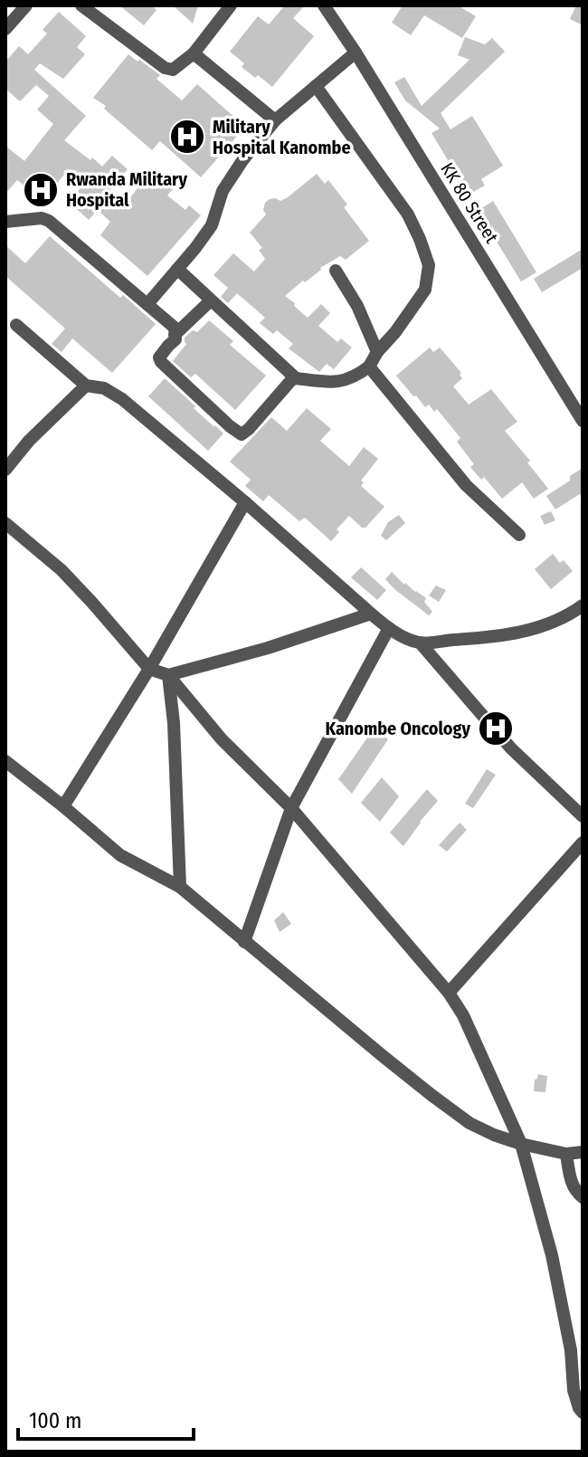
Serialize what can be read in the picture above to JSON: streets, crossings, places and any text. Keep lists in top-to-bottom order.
{
  "streets": {
    "street": ["KK 80 Street"]
  },
  "places": {
    "hospital": ["Military Hospital Kanombe", "Rwanda Military Hospital", "Kanombe Oncology"]
  },
  "scale_bar": "100 m"
}
